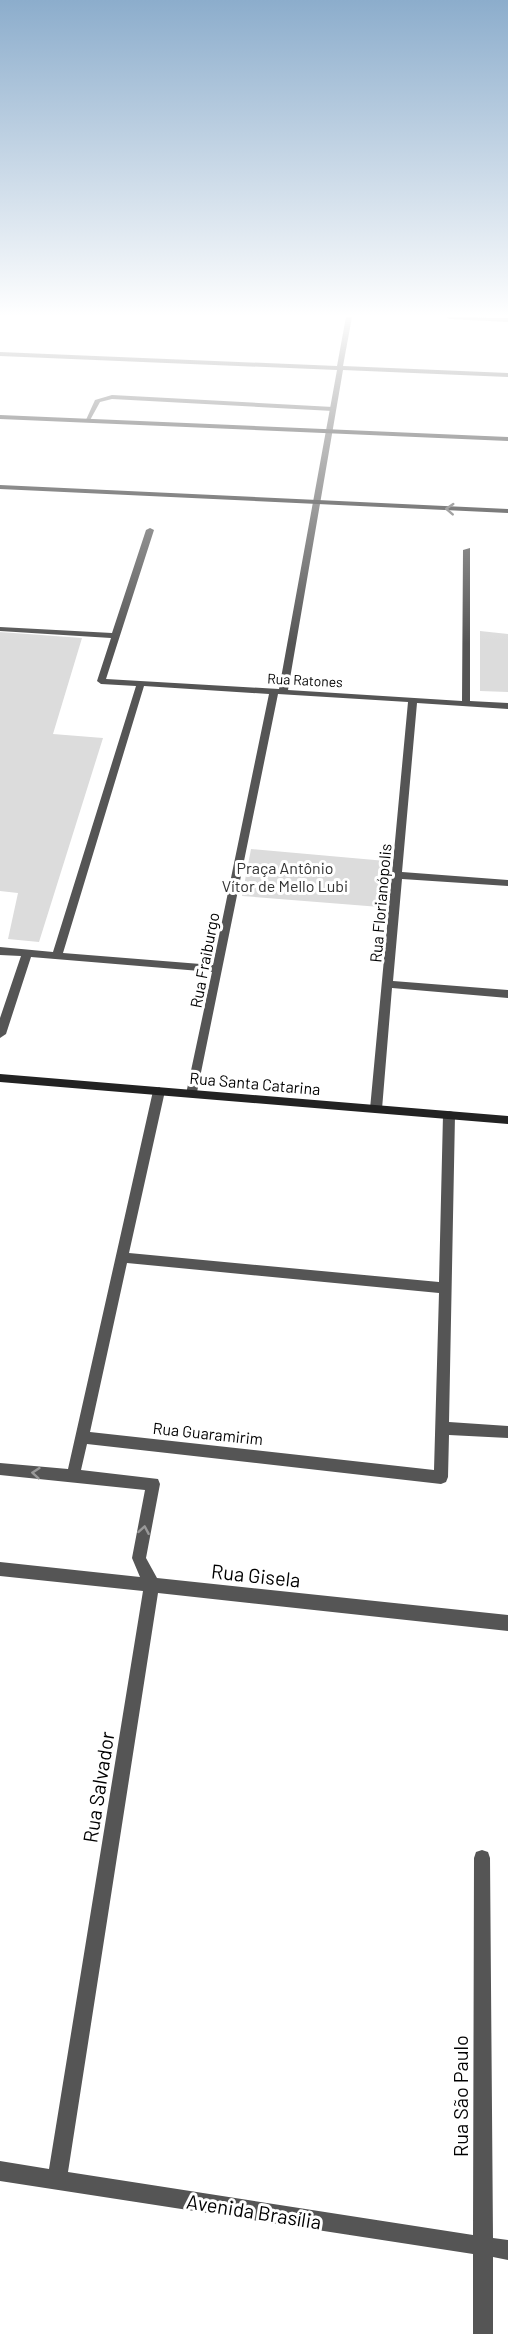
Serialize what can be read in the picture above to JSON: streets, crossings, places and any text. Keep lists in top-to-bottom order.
{
  "streets": {
    "street": [
      "Rua Ratones",
      "Rua Florianópolis",
      "Rua Fraiburgo",
      "Rua Santa Catarina",
      "Rua Guaramirim",
      "Rua Gisela",
      "Rua Salvador",
      "Rua São Paulo",
      "Avenida Brasília"
    ]
  },
  "crossings": [
    ["Rua Ratones", "Rua Florianópolis"],
    ["Rua Ratones", "Rua Fraiburgo"],
    ["Rua Florianópolis", "Rua Santa Catarina"],
    ["Rua Fraiburgo", "Rua Santa Catarina"],
    ["Rua Gisela", "Rua Salvador"],
    ["Rua Salvador", "Avenida Brasília"],
    ["Rua São Paulo", "Avenida Brasília"]
  ],
  "parks": ["Praça Antônio Vítor de Mello Lubi"]
}
